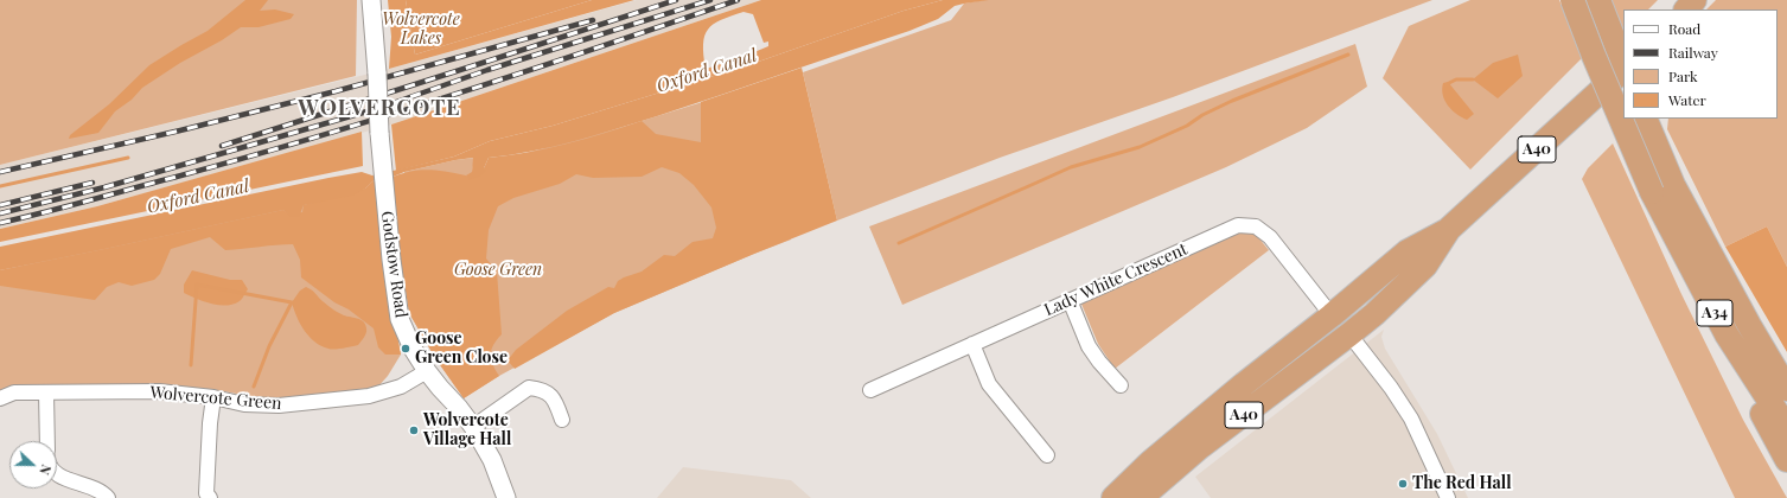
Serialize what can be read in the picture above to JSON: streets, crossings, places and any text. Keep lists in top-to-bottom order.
{
  "streets": {
    "highway": ["A40", "A34"],
    "street": ["Godstow Road", "Lady White Crescent", "Wolvercote Green"]
  },
  "crossings": [
    ["A40", "Lady White Crescent"],
    ["Godstow Road", "Wolvercote Green"]
  ],
  "districts": ["WOLVERCOTE"],
  "water": ["Oxford Canal"],
  "parks": ["Wolvercote Lakes", "Goose Green"],
  "places": ["Goose Green Close", "Wolvercote Village Hall", "The Red Hall"],
  "legend": [
    "Road",
    "Railway",
    "Park",
    "Water"
  ],
  "north": "right"
}
